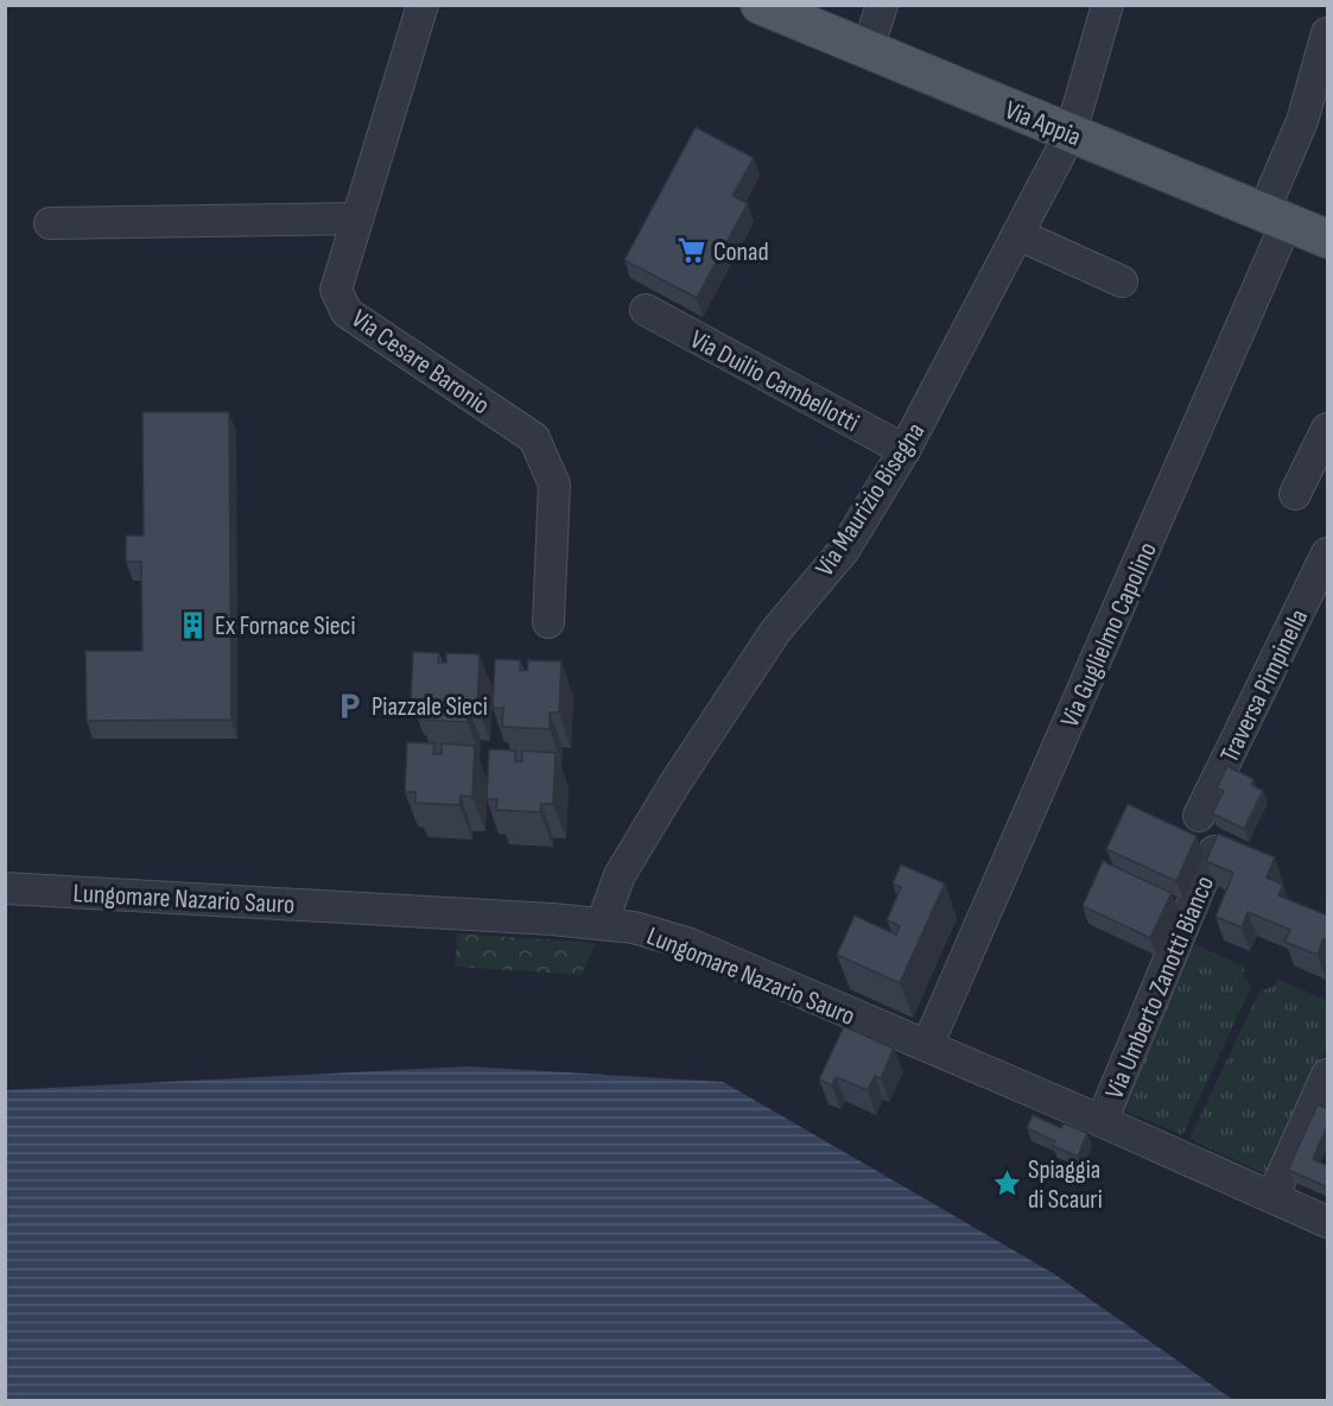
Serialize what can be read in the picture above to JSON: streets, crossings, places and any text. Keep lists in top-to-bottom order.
{
  "streets": {
    "main road": ["Via Appia"],
    "street": [
      "Via Cesare Baronio",
      "Via Duilio Cambellotti",
      "Via Maurizio Bisegna",
      "Via Guglielmo Capolino",
      "Traversa Pimpinella",
      "Lungomare Nazario Sauro",
      "Via Umberto Zanotti Bianco"
    ]
  },
  "crossings": [
    ["Via Appia", "Via Maurizio Bisegna"],
    ["Via Appia", "Via Guglielmo Capolino"],
    ["Via Duilio Cambellotti", "Via Maurizio Bisegna"],
    ["Via Maurizio Bisegna", "Lungomare Nazario Sauro"],
    ["Via Guglielmo Capolino", "Lungomare Nazario Sauro"],
    ["Lungomare Nazario Sauro", "Via Umberto Zanotti Bianco"]
  ],
  "places": {
    "supermarket": ["Conad"],
    "building": ["Ex Fornace Sieci"],
    "parking": ["Piazzale Sieci"],
    "place": ["Spiaggia di Scauri"]
  }
}
